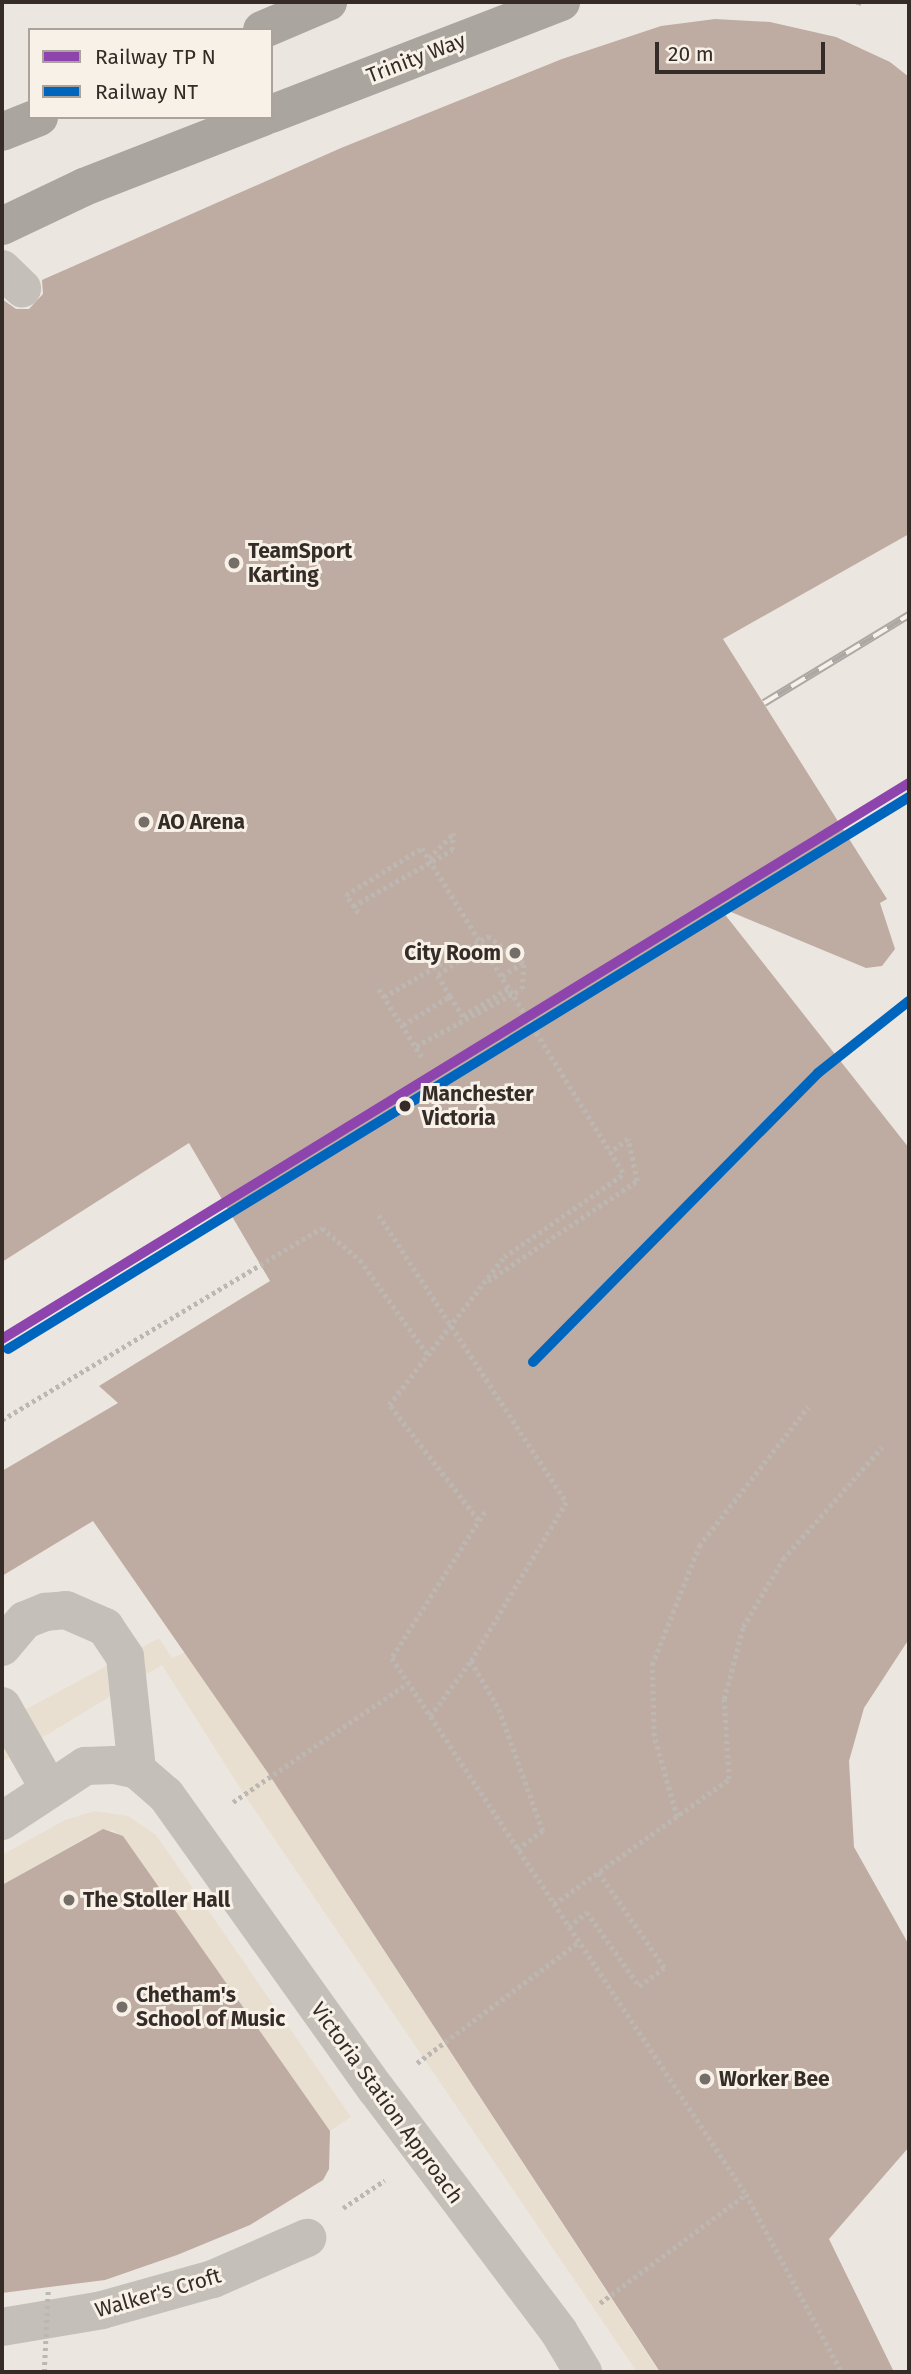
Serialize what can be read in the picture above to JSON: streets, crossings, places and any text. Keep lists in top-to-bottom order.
{
  "streets": {
    "highway": ["Trinity Way"],
    "street": ["Victoria Station Approach", "Walker's Croft"]
  },
  "places": [
    "TeamSport Karting",
    "AO Arena",
    "City Room",
    "Manchester Victoria",
    "The Stoller Hall",
    "Chetham's School of Music",
    "Worker Bee"
  ],
  "lines": ["rail line NT"],
  "legend": ["Railway TP N", "Railway NT"],
  "scale_bar": "20 m"
}
